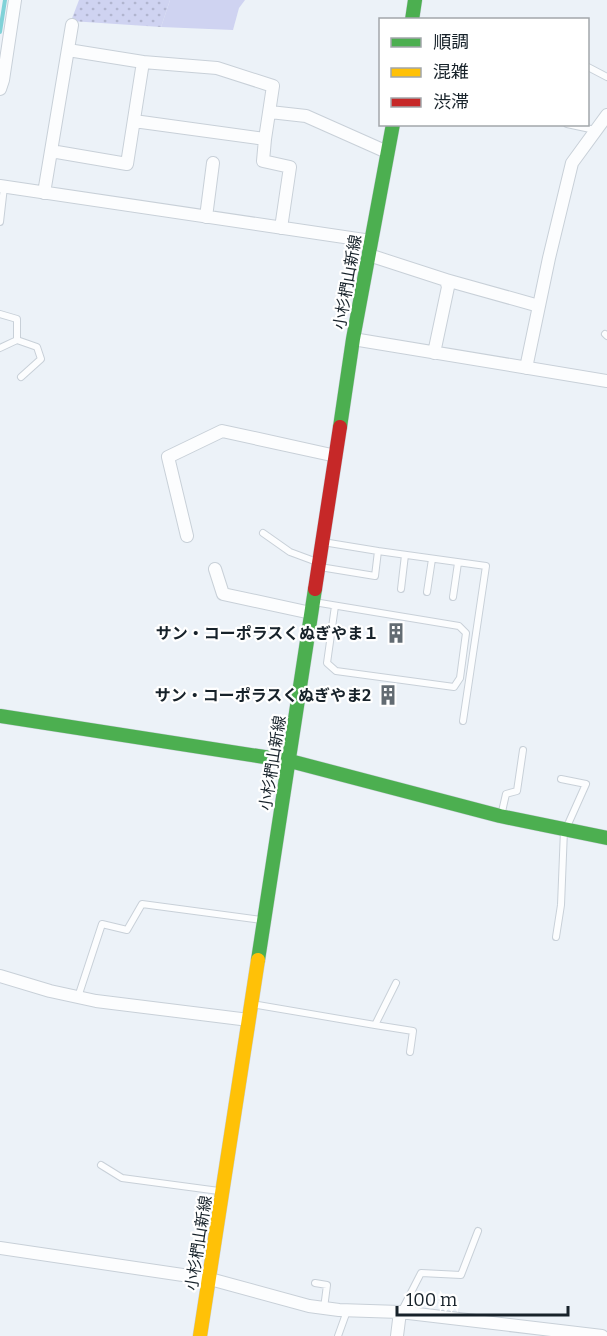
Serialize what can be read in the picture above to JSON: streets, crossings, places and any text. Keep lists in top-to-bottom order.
{
  "streets": {
    "main road": ["小杉椚山新線"]
  },
  "places": {
    "building": ["サン・コーポラスくぬぎやま１", "サン・コーポラスくぬぎやま2"]
  },
  "legend": ["順調", "混雑", "渋滞"],
  "scale_bar": "100 m"
}
